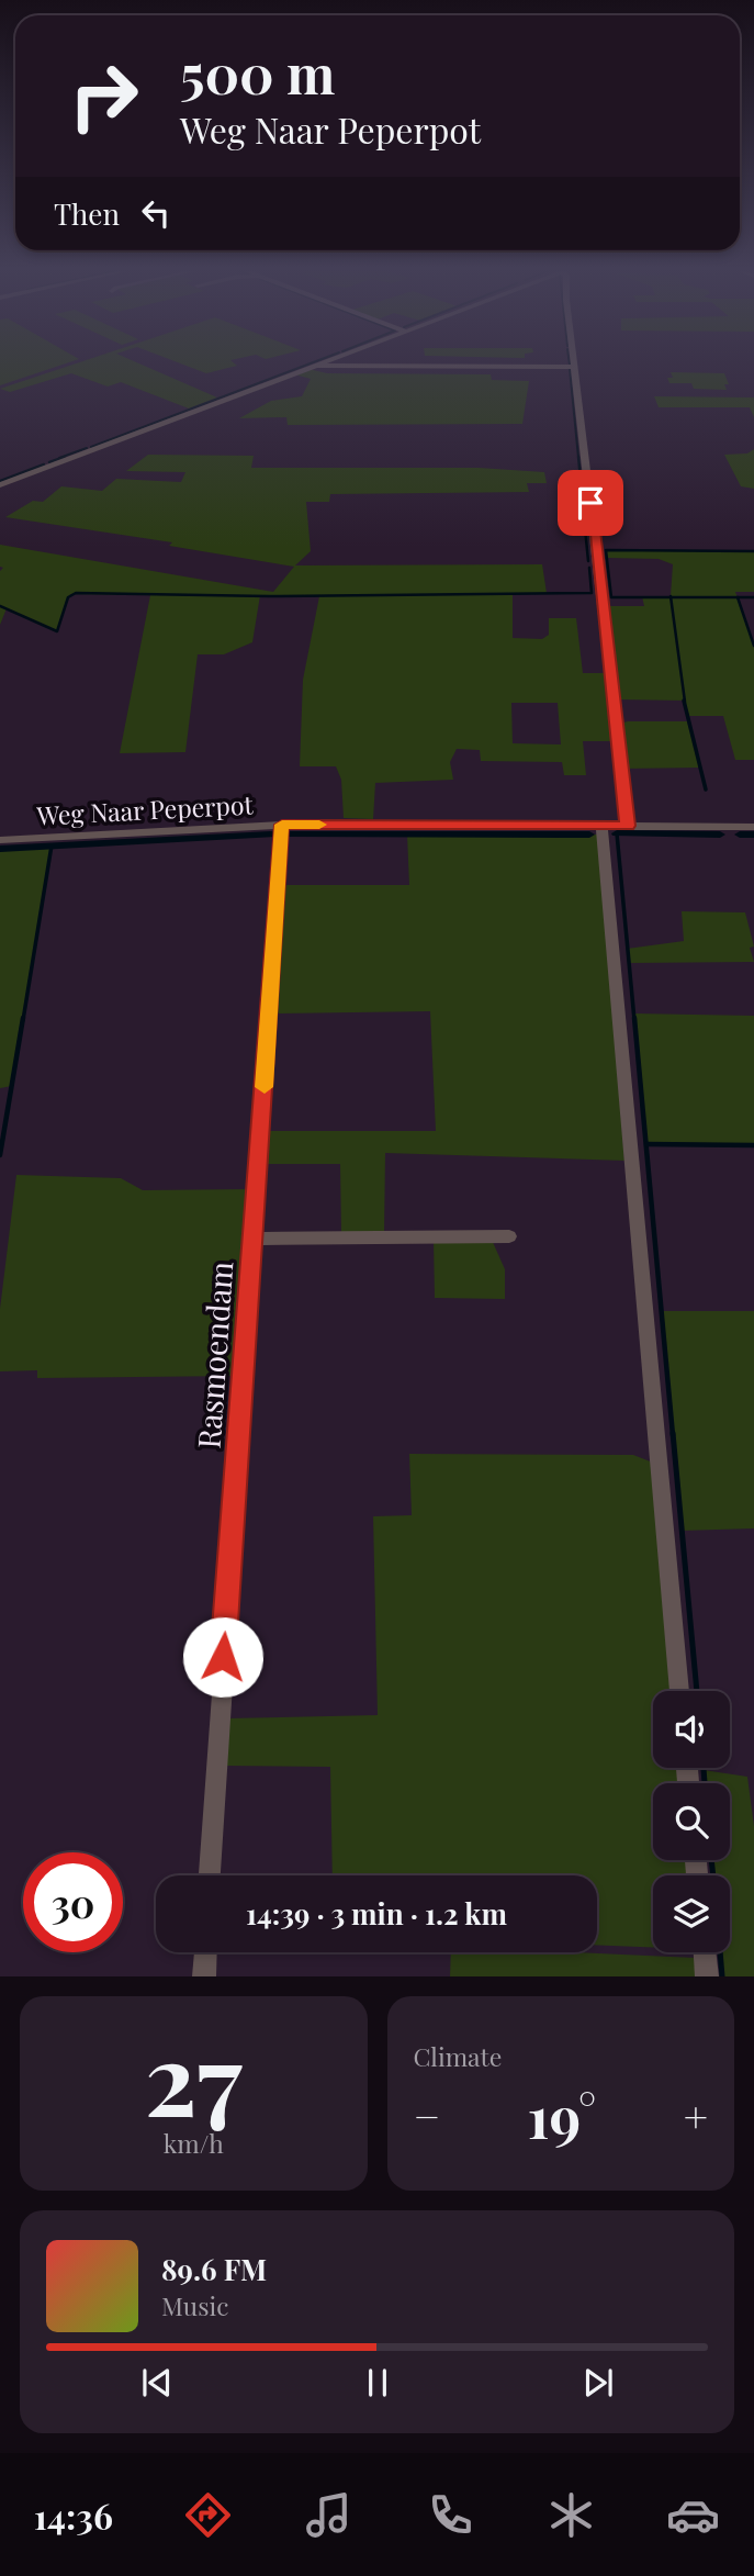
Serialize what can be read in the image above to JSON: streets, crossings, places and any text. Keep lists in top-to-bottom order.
{
  "streets": {
    "street": ["Weg Naar Peperpot", "Rasmoendam"]
  },
  "crossings": [
    ["Weg Naar Peperpot", "Rasmoendam"]
  ],
  "page": {
    "turn": ["500 m", "Weg Naar Peperpot"],
    "then": "Then",
    "limit": "30",
    "trip": "14:39 · 3 min · 1.2 km",
    "tile": [
      ["27", "km/h"],
      "Climate"
    ],
    "heat": ["−", "19°", "+"],
    "song": ["89.6 FM", "Music"],
    "tabs": "14:36"
  }
}
